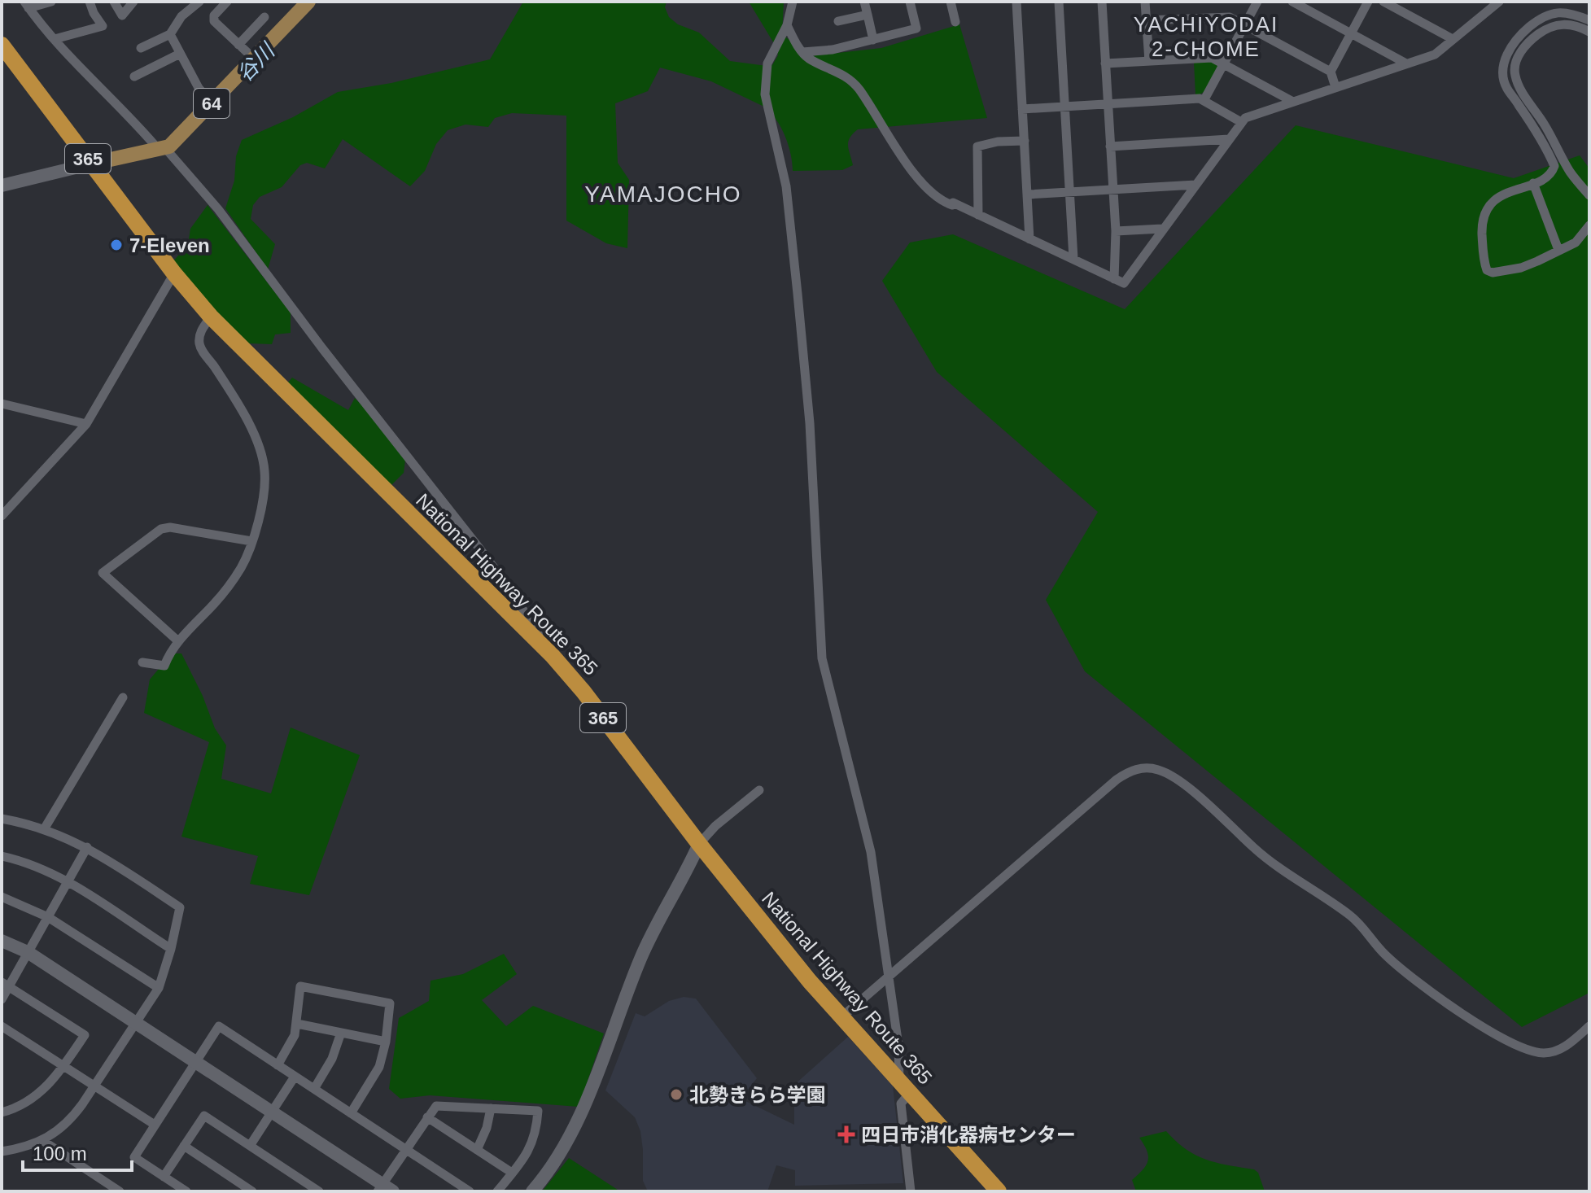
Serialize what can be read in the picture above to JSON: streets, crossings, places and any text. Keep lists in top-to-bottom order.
{
  "streets": {
    "highway": ["365", "National Highway Route 365"],
    "main road": ["64"]
  },
  "districts": ["YACHIYODAI 2-CHOME", "YAMAJOCHO"],
  "water": ["谷川"],
  "places": {
    "other": ["7-Eleven", "北勢きらら学園"],
    "health": ["四日市消化器病センター"]
  },
  "scale_bar": "100 m"
}
